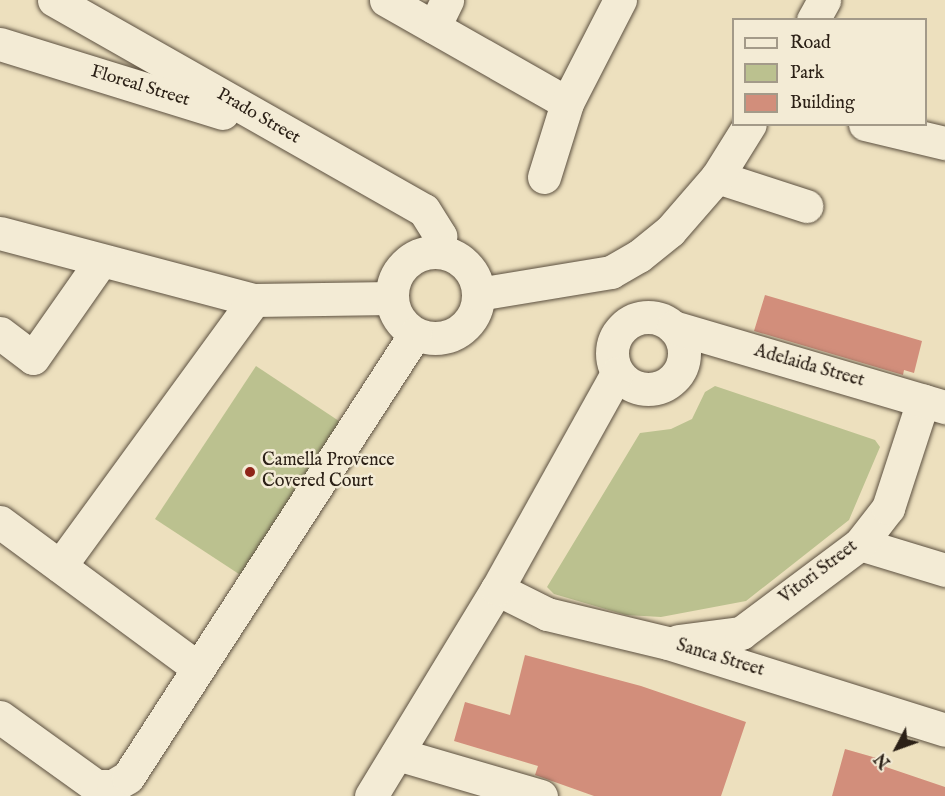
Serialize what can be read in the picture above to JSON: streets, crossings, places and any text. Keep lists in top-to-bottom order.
{
  "streets": {
    "street": [
      "Floreal Street",
      "Prado Street",
      "Adelaida Street",
      "Vitori Street",
      "Sanca Street"
    ]
  },
  "crossings": [
    ["Floreal Street", "Prado Street"],
    ["Adelaida Street", "Vitori Street"],
    ["Vitori Street", "Sanca Street"]
  ],
  "places": ["Camella Provence Covered Court"],
  "legend": ["Road", "Park", "Building"],
  "north": "bottom left"
}
